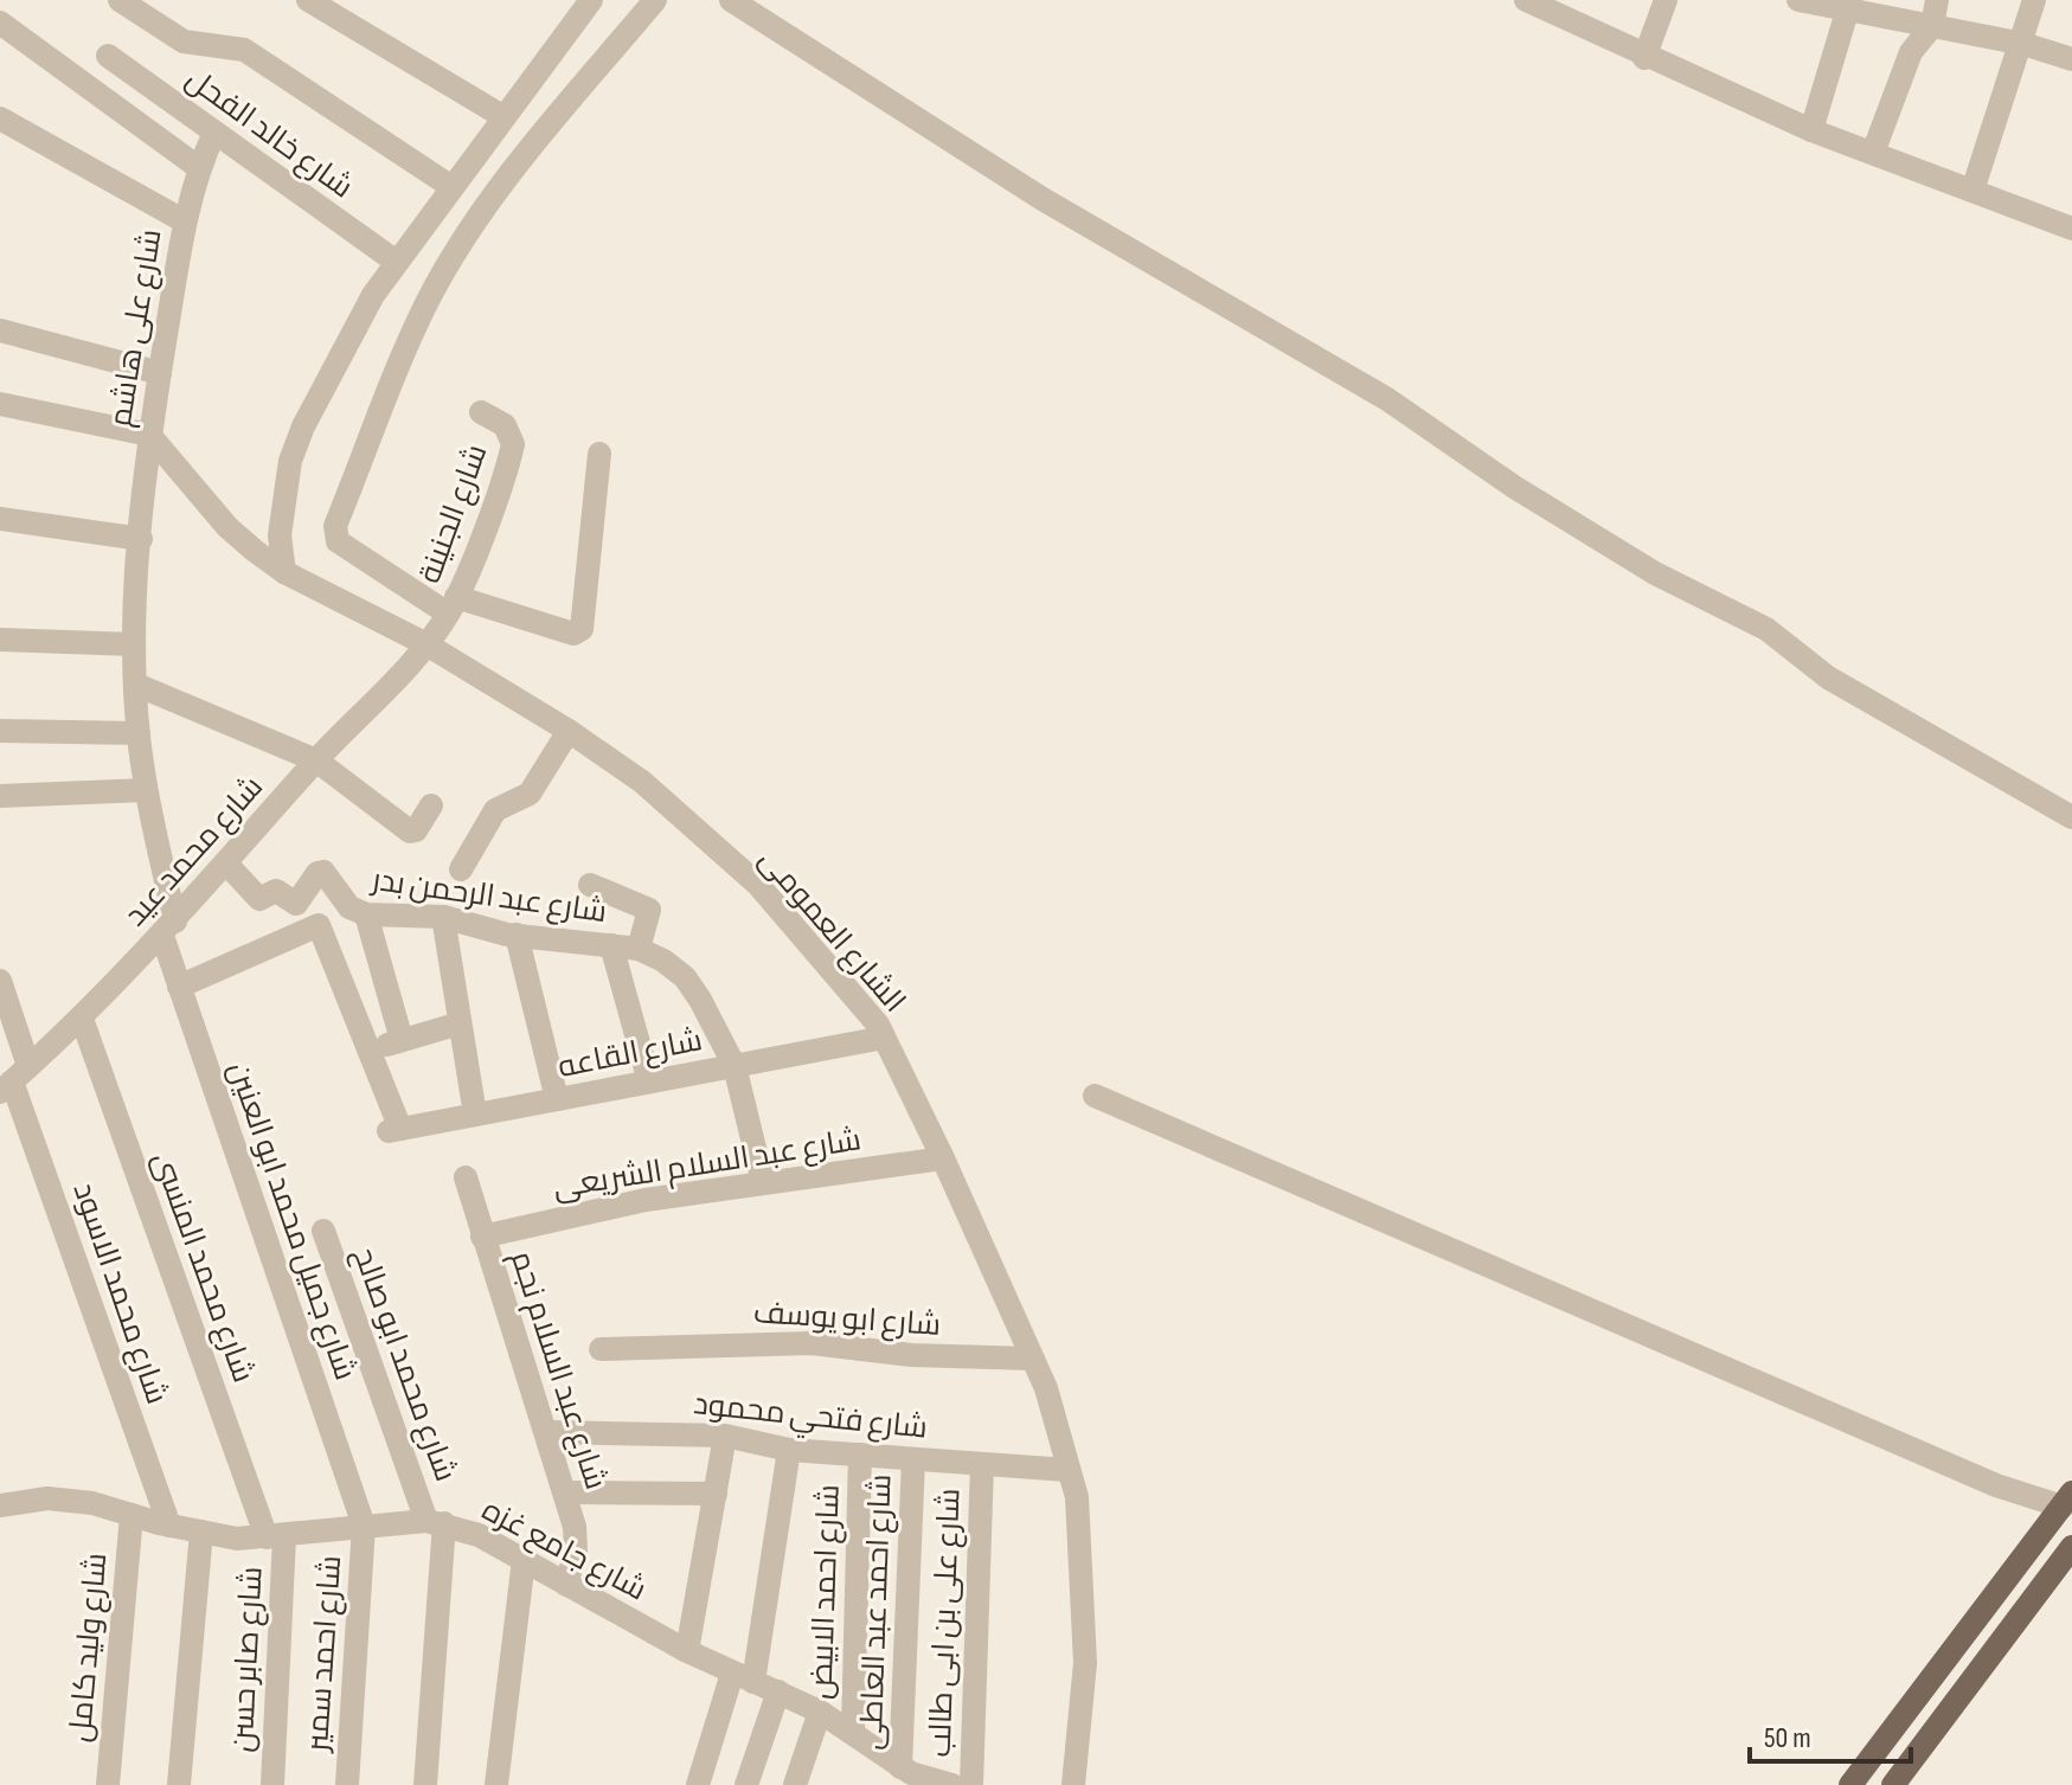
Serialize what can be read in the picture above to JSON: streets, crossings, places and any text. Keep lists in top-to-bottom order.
{
  "streets": {
    "street": [
      "شارع خالد الفحل",
      "شارع على هاشم",
      "شارع الجنينة",
      "شارع محمد عيد",
      "شارع عبد الرحمن بدر",
      "الشارع العمومى",
      "شارع القاعه",
      "شارع عبد السلام الشريعى",
      "شارع جميل محمد ابو العنين",
      "شارع محمد المنسى",
      "شارع محمد الاسود",
      "شارع ابو يوسف",
      "شارع محمد ابو صالح",
      "شارع عبد السلام نجم",
      "شارع فتحي محمود",
      "شارع جامع غزه",
      "شارع احمد الابيض",
      "شارع احمد عبد العاطى",
      "شارع على بن ابى طالب",
      "شارع وليد كامل",
      "شارع احمد سمير",
      "شارع صابر حسن"
    ]
  },
  "crossings": [
    ["شارع خالد الفحل", "شارع على هاشم"],
    ["شارع على هاشم", "الشارع العمومى"],
    ["شارع على هاشم", "شارع جميل محمد ابو العنين"],
    ["شارع الجنينة", "شارع محمد عيد"],
    ["شارع الجنينة", "الشارع العمومى"],
    ["شارع محمد عيد", "شارع عبد الرحمن بدر"],
    ["شارع محمد عيد", "الشارع العمومى"],
    ["شارع محمد عيد", "شارع جميل محمد ابو العنين"],
    ["شارع محمد عيد", "شارع محمد المنسى"],
    ["شارع محمد عيد", "شارع محمد الاسود"],
    ["شارع عبد الرحمن بدر", "شارع القاعه"],
    ["شارع عبد الرحمن بدر", "شارع عبد السلام الشريعى"],
    ["الشارع العمومى", "شارع القاعه"],
    ["الشارع العمومى", "شارع عبد السلام الشريعى"],
    ["الشارع العمومى", "شارع ابو يوسف"],
    ["الشارع العمومى", "شارع فتحي محمود"],
    ["شارع عبد السلام الشريعى", "شارع عبد السلام نجم"],
    ["شارع جميل محمد ابو العنين", "شارع جامع غزه"],
    ["شارع جميل محمد ابو العنين", "شارع احمد سمير"],
    ["شارع محمد المنسى", "شارع جامع غزه"],
    ["شارع محمد المنسى", "شارع صابر حسن"],
    ["شارع محمد الاسود", "شارع جامع غزه"],
    ["شارع محمد ابو صالح", "شارع جامع غزه"],
    ["شارع عبد السلام نجم", "شارع فتحي محمود"],
    ["شارع عبد السلام نجم", "شارع جامع غزه"],
    ["شارع فتحي محمود", "شارع احمد الابيض"],
    ["شارع فتحي محمود", "شارع احمد عبد العاطى"],
    ["شارع فتحي محمود", "شارع على بن ابى طالب"],
    ["شارع جامع غزه", "شارع احمد الابيض"],
    ["شارع جامع غزه", "شارع احمد عبد العاطى"],
    ["شارع جامع غزه", "شارع وليد كامل"],
    ["شارع جامع غزه", "شارع احمد سمير"],
    ["شارع جامع غزه", "شارع صابر حسن"]
  ],
  "scale_bar": "50 m"
}
